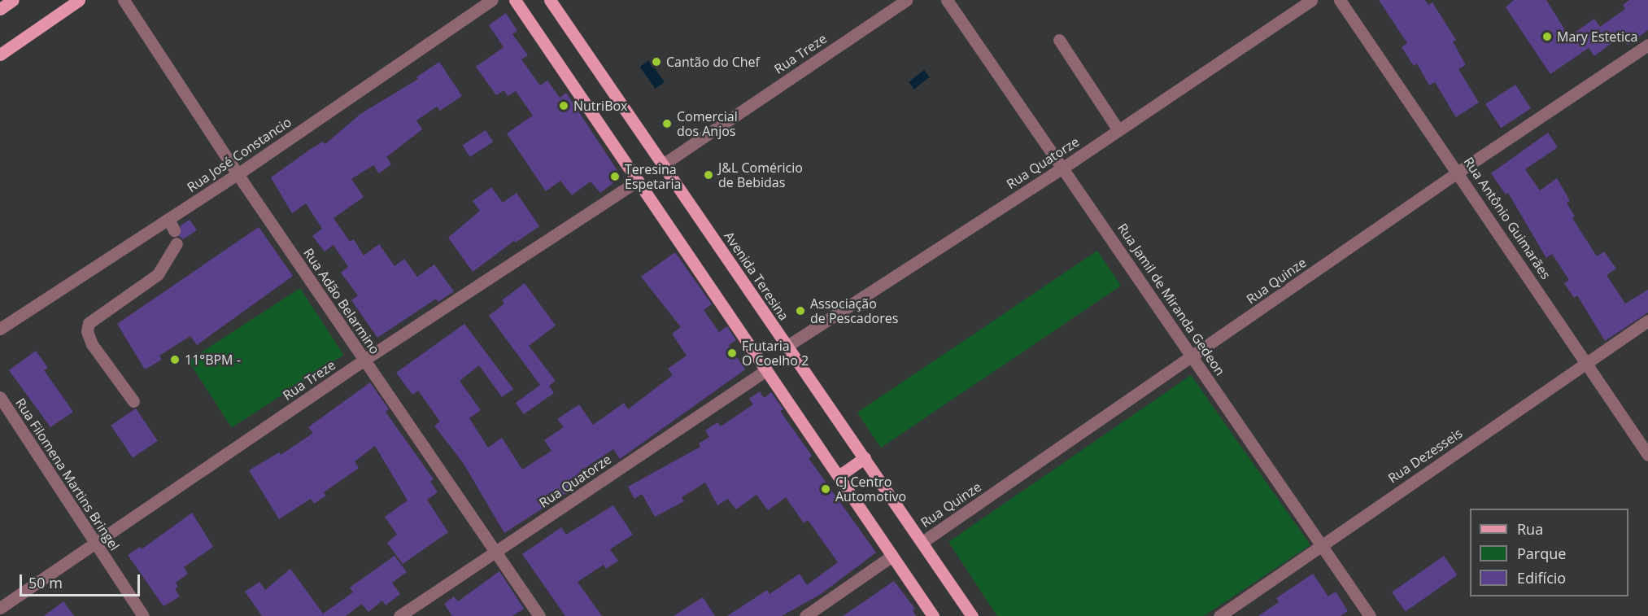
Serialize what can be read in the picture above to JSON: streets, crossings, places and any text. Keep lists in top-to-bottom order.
{
  "streets": {
    "main road": ["Avenida Teresina"],
    "street": [
      "Rua Treze",
      "Rua José Constancio",
      "Rua Quatorze",
      "Rua Antônio Guimarães",
      "Rua Quinze",
      "Rua Jamil de Miranda Gedeon",
      "Rua Adão Belarmino",
      "Rua Dezesseis",
      "Rua Filomena Martins Bringel"
    ]
  },
  "crossings": [
    ["Rua Treze", "Avenida Teresina"],
    ["Rua Treze", "Rua Adão Belarmino"],
    ["Rua Treze", "Rua Filomena Martins Bringel"],
    ["Rua José Constancio", "Rua Adão Belarmino"],
    ["Rua Quatorze", "Avenida Teresina"],
    ["Rua Quatorze", "Rua Jamil de Miranda Gedeon"],
    ["Rua Quatorze", "Rua Adão Belarmino"],
    ["Rua Antônio Guimarães", "Rua Quinze"],
    ["Rua Antônio Guimarães", "Rua Dezesseis"],
    ["Avenida Teresina", "Rua Quinze"],
    ["Rua Quinze", "Rua Jamil de Miranda Gedeon"],
    ["Rua Jamil de Miranda Gedeon", "Rua Dezesseis"]
  ],
  "places": [
    "Mary Estetica",
    "Cantão do Chef",
    "NutriBox",
    "Comercial dos Anjos",
    "J&L Coméricio de Bebidas",
    "Teresina Espetaria",
    "Associação de Pescadores",
    "Frutaria O Coelho 2",
    "11°BPM -",
    "CJ Centro Automotivo"
  ],
  "legend": ["Rua", "Parque", "Edifício"],
  "scale_bar": "50 m"
}
